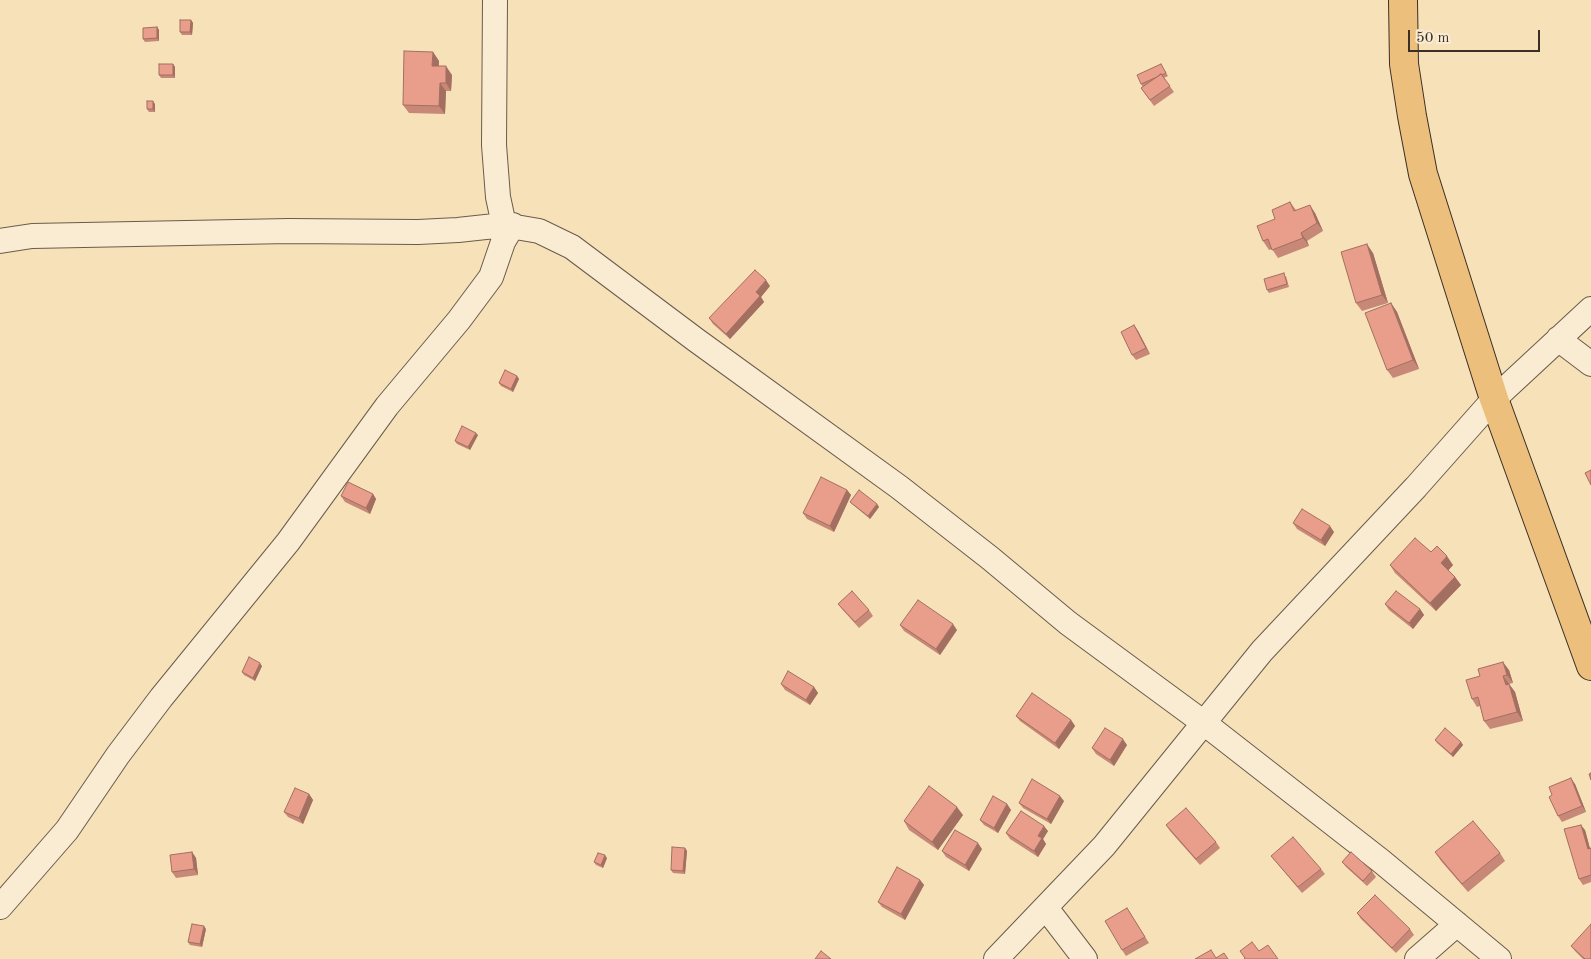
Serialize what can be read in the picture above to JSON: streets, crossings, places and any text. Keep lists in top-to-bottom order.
{
  "scale_bar": "50 m"
}
